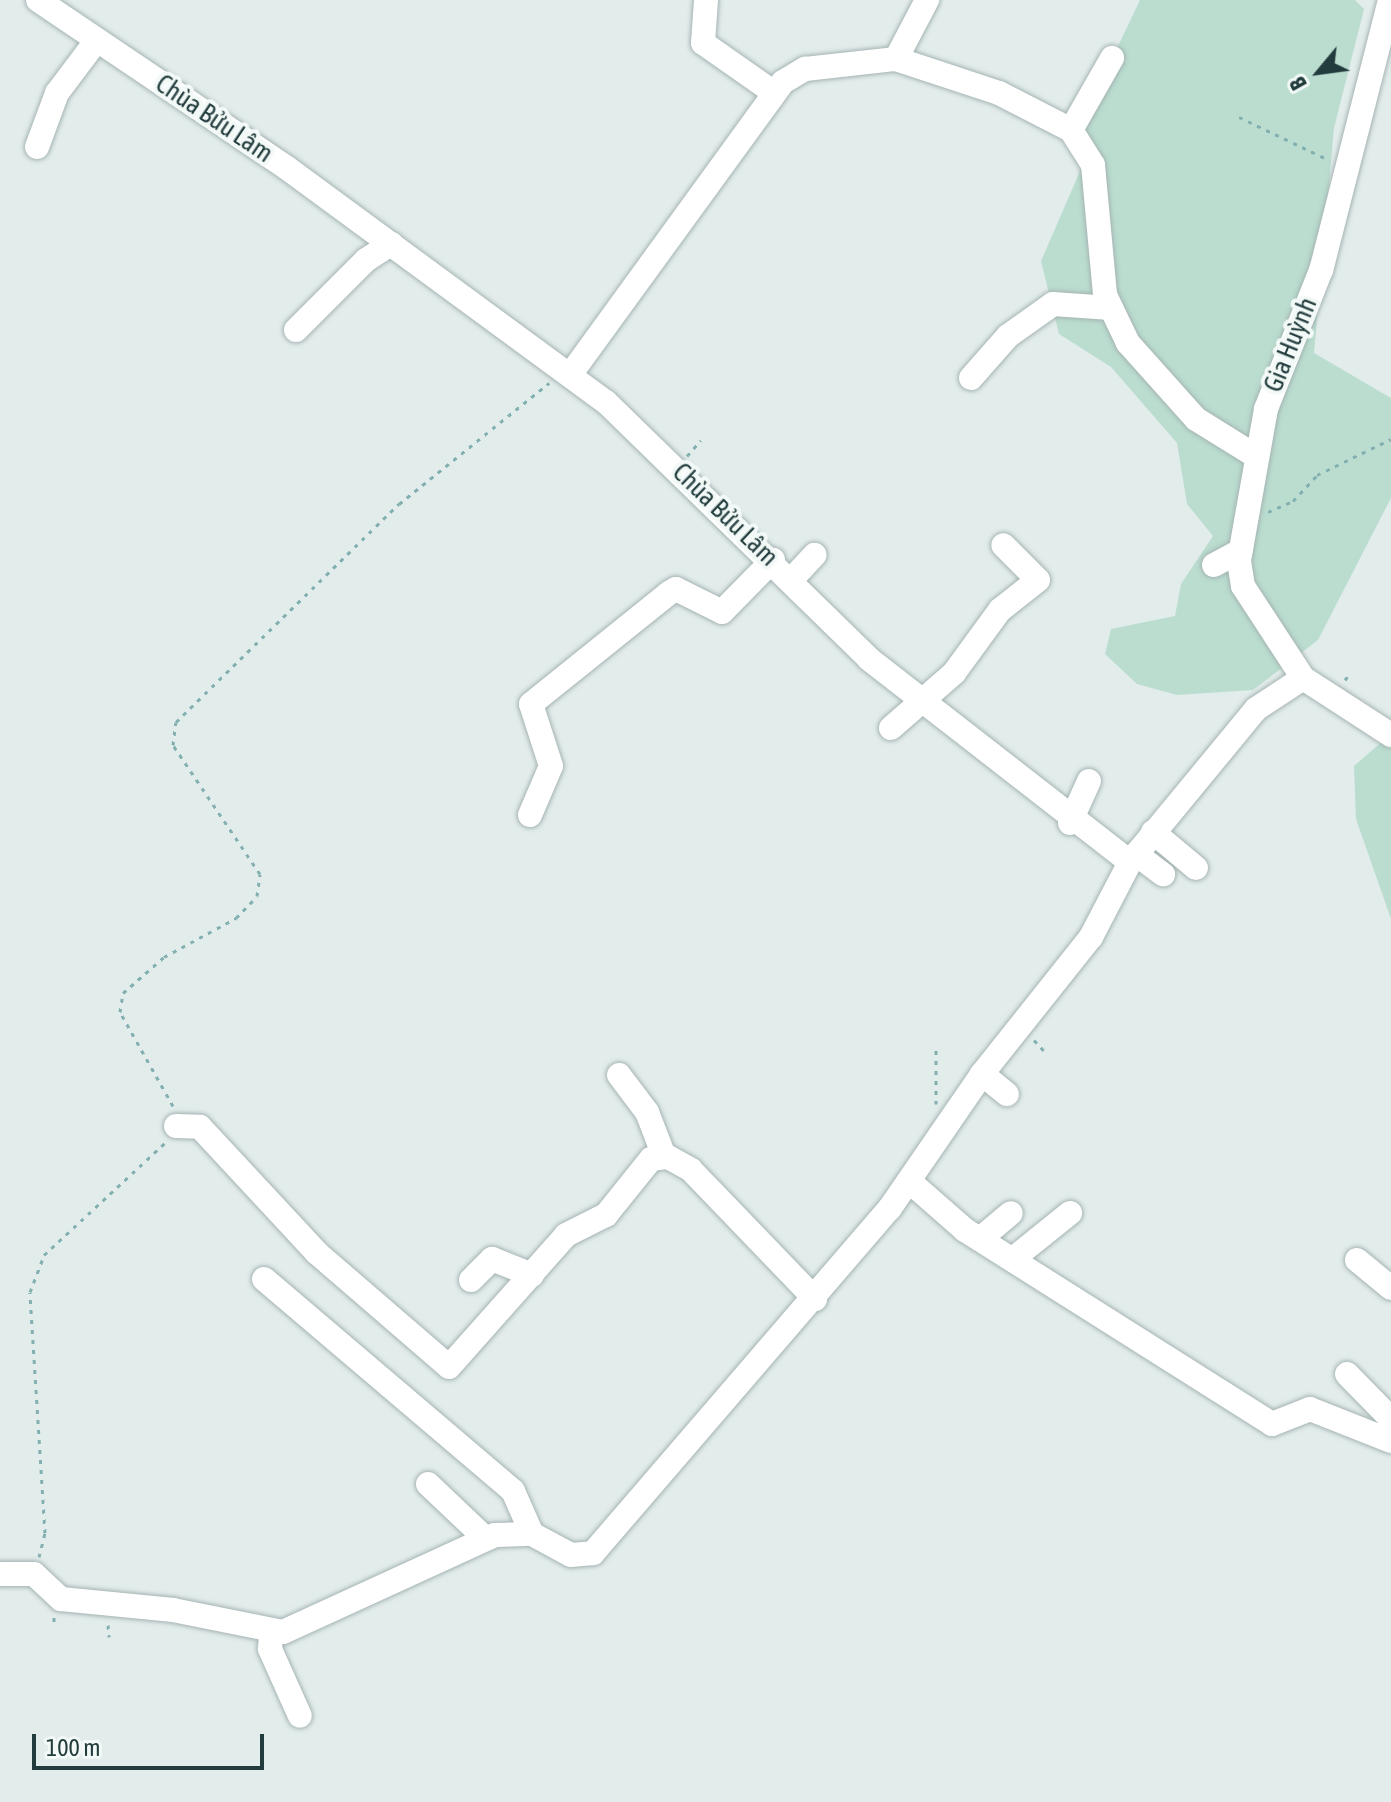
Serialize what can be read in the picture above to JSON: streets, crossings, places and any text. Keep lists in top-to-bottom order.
{
  "streets": {
    "street": ["Chùa Bửu Lâm", "Gia Huỳnh"]
  },
  "scale_bar": "100 m",
  "north": "bottom left"
}
